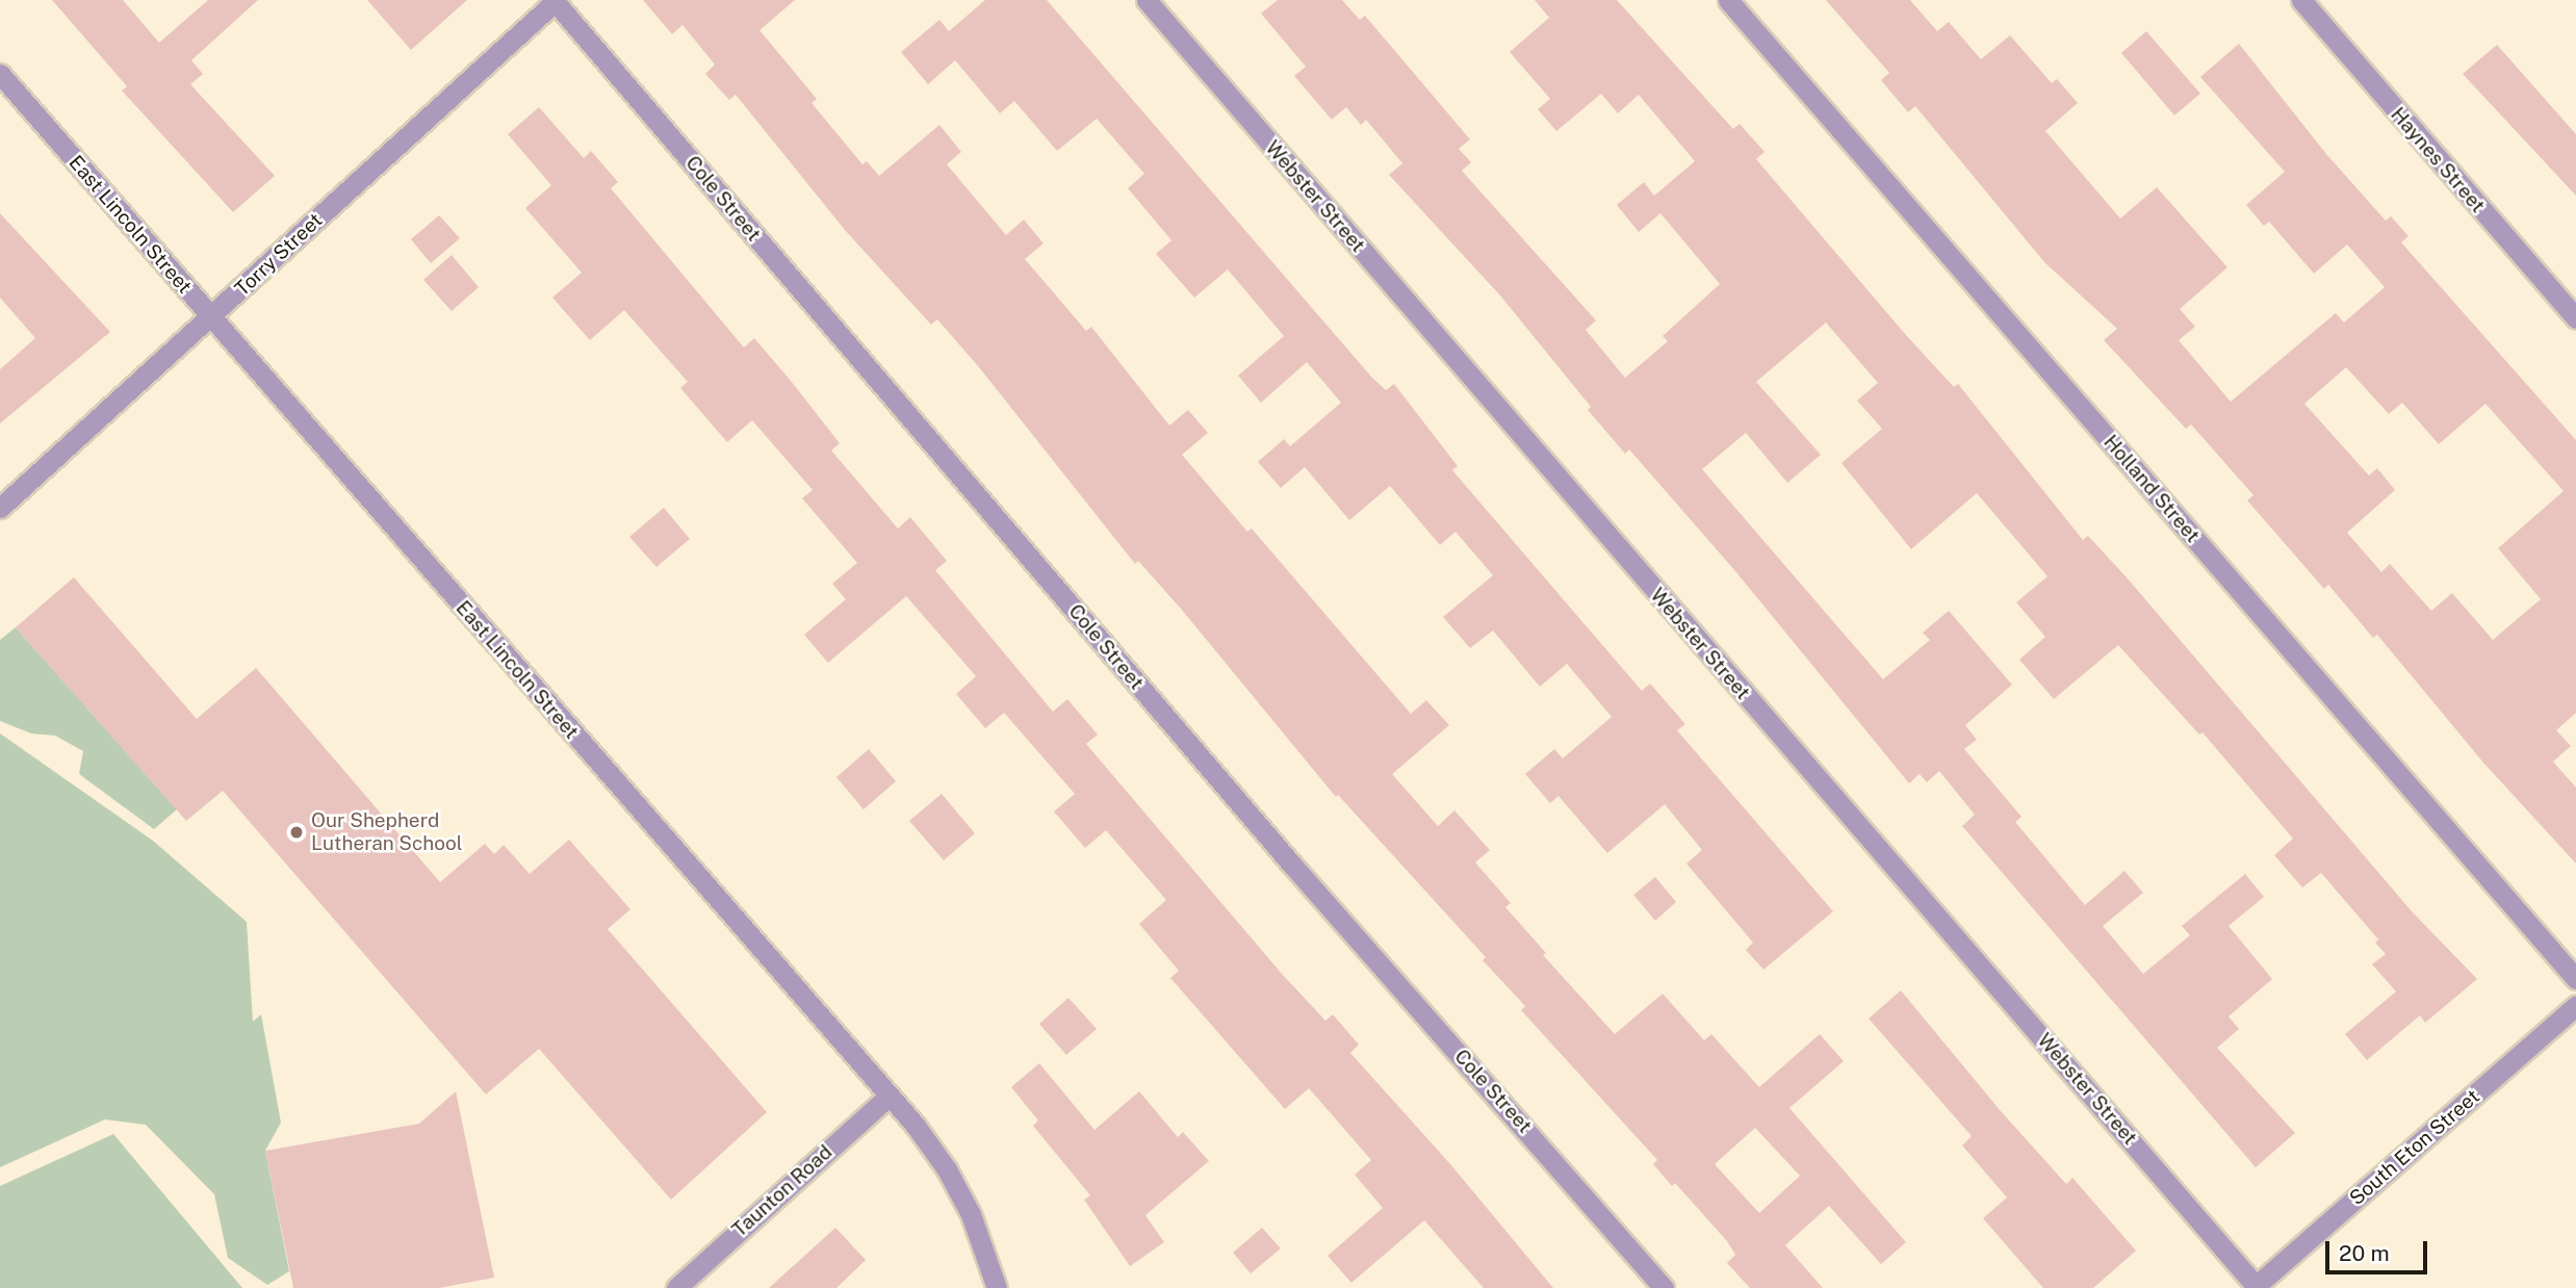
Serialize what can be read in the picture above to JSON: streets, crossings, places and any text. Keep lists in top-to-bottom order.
{
  "streets": {
    "street": [
      "Haynes Street",
      "Webster Street",
      "Cole Street",
      "East Lincoln Street",
      "Torry Street",
      "Holland Street",
      "South Eton Street",
      "Taunton Road"
    ]
  },
  "crossings": [
    ["Webster Street", "South Eton Street"],
    ["Cole Street", "Torry Street"],
    ["East Lincoln Street", "Torry Street"],
    ["East Lincoln Street", "Taunton Road"]
  ],
  "places": ["Our Shepherd Lutheran School"],
  "scale_bar": "20 m"
}
